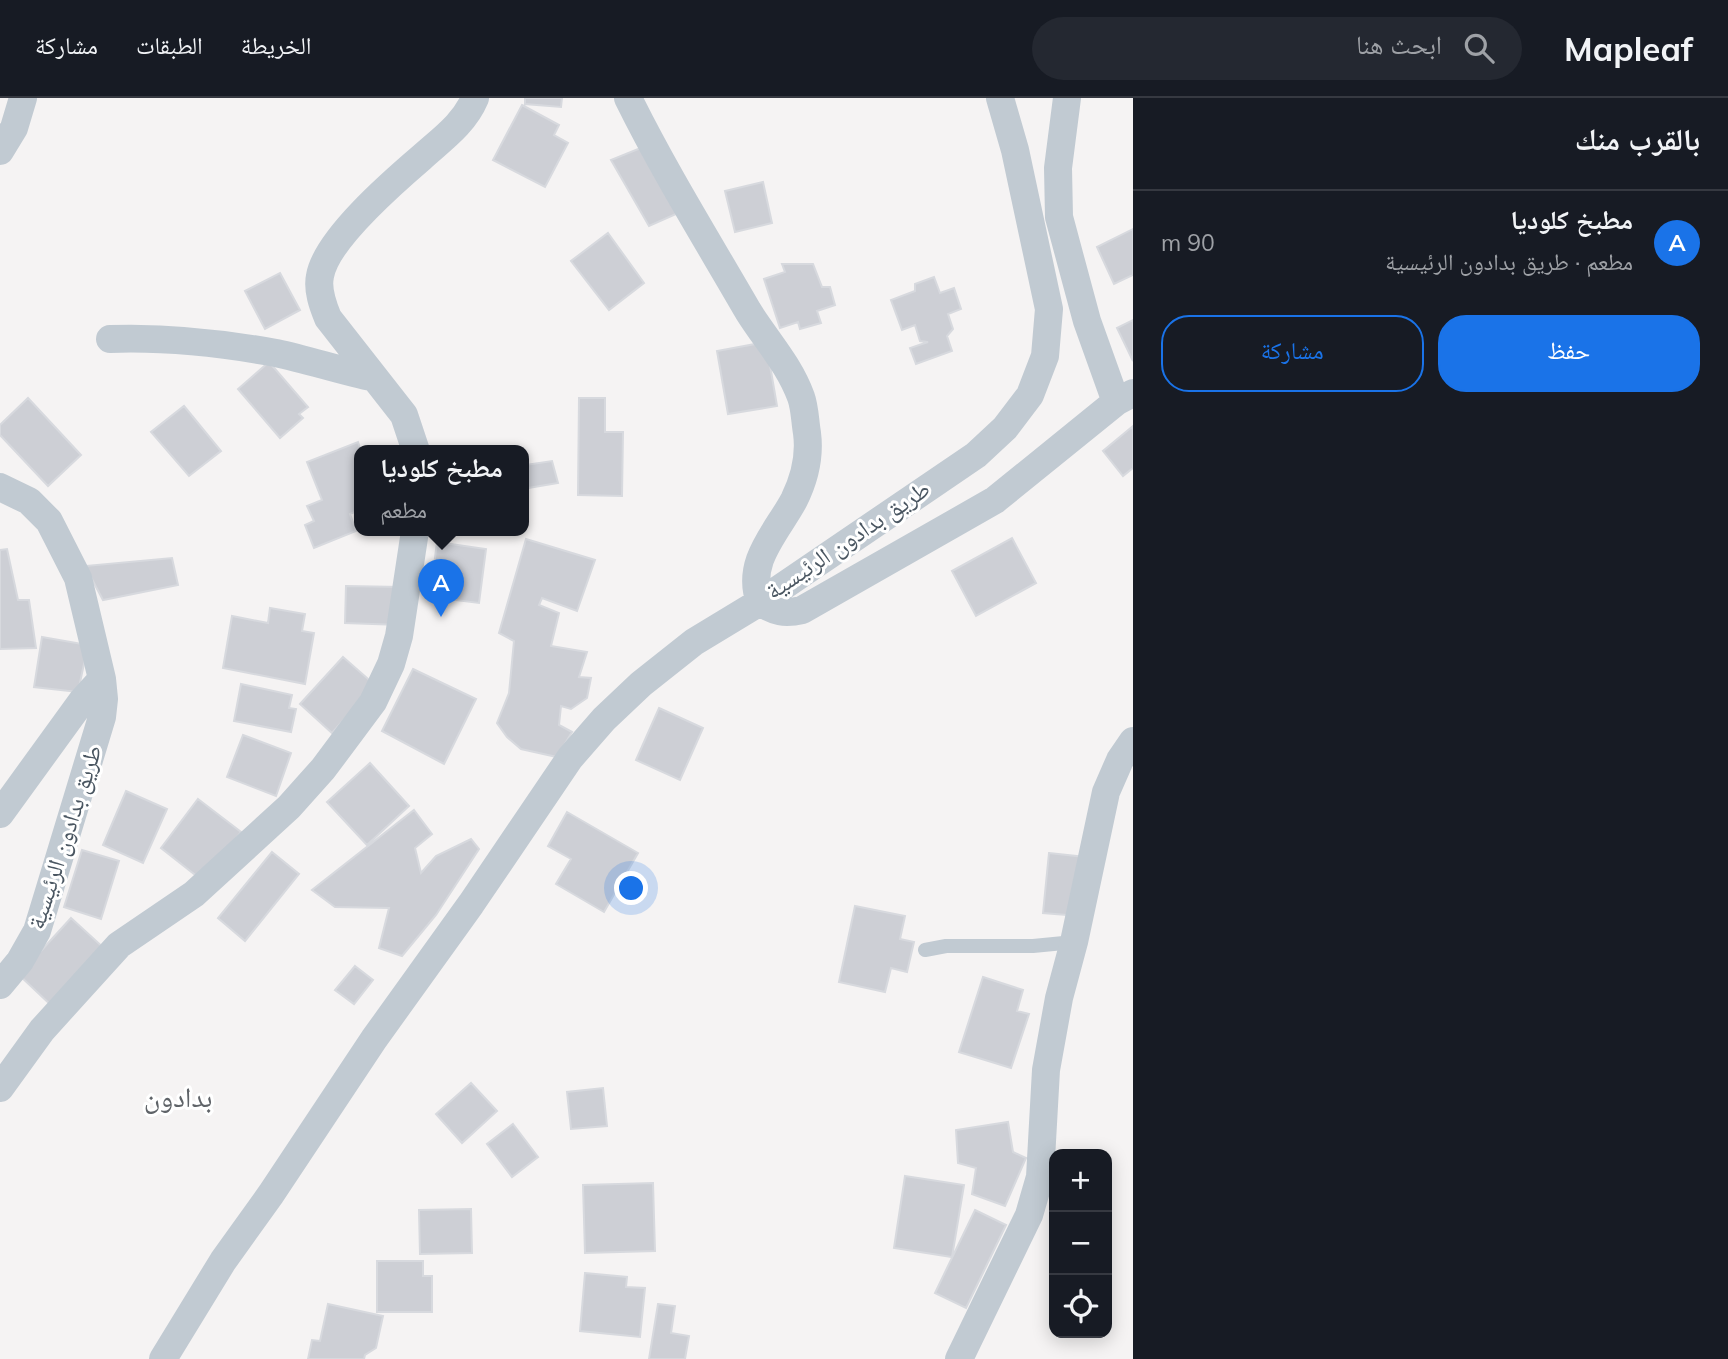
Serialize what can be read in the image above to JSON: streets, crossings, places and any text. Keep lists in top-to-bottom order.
{
  "streets": {
    "street": ["طريق بدادون الرئيسية"]
  },
  "districts": ["بدادون"],
  "page": {
    "header": "Mapleaf",
    "search": "ابحث هنا",
    "nav": ["الخريطة", "الطبقات", "مشاركة"],
    "heading": "بالقرب منك",
    "list": [
      {
        "mark": "A",
        "name": "مطبخ كلوديا",
        "note": "مطعم · طريق بدادون الرئيسية",
        "value": "90 m"
      }
    ],
    "buttons": ["حفظ", "مشاركة"],
    "popup": ["مطبخ كلوديا", "مطعم"],
    "pins": "A",
    "map_buttons": ["+", "−"]
  }
}
